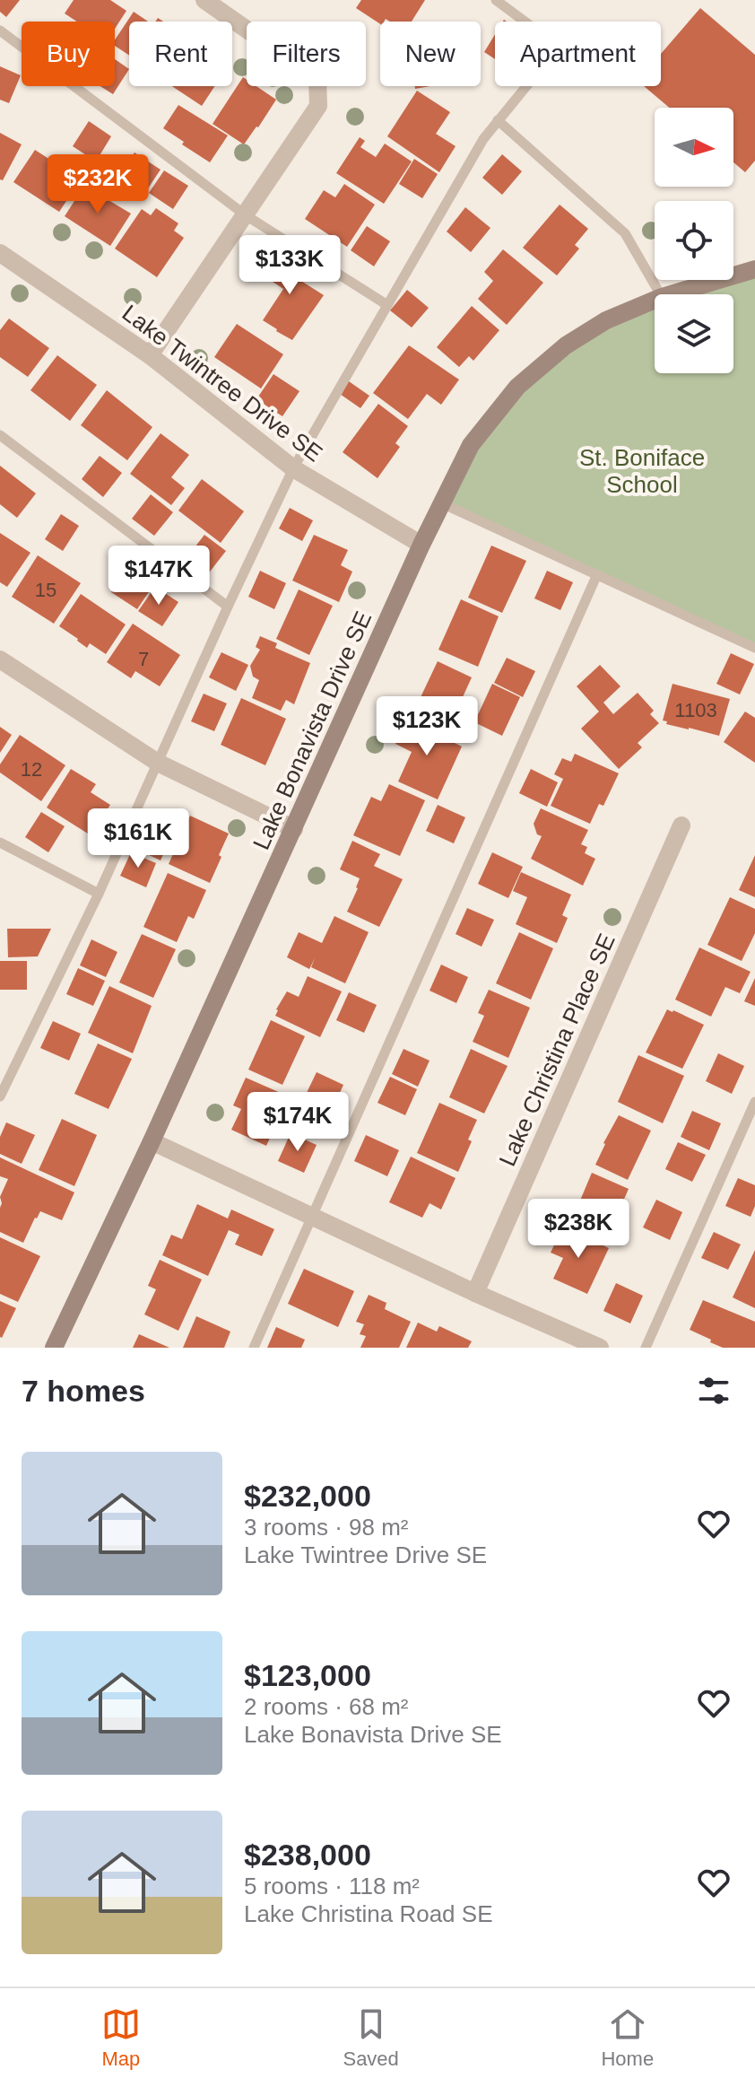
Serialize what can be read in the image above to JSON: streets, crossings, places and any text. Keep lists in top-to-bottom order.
{
  "streets": {
    "street": ["Lake Twintree Drive SE", "Lake Bonavista Drive SE", "Lake Christina Place SE"]
  },
  "crossings": [
    ["Lake Twintree Drive SE", "Lake Bonavista Drive SE"]
  ],
  "parks": ["St. Boniface School"],
  "house_numbers": [
    "15",
    "7",
    "1103",
    "12"
  ],
  "north": "right",
  "page": {
    "chip": [
      "Buy",
      "Rent",
      "Filters",
      "New",
      "Apartment"
    ],
    "price": [
      "$232K",
      "$133K",
      "$147K",
      "$123K",
      "$161K",
      "$174K",
      "$238K"
    ],
    "heading": "7 homes",
    "list": [
      {
        "name": "$232,000",
        "note": "3 rooms · 98 m² · Lake Twintree Drive SE"
      },
      {
        "name": "$123,000",
        "note": "2 rooms · 68 m² · Lake Bonavista Drive SE"
      },
      {
        "name": "$238,000",
        "note": "5 rooms · 118 m² · Lake Christina Road SE"
      }
    ],
    "tabs": ["Map", "Saved", "Home"]
  }
}
